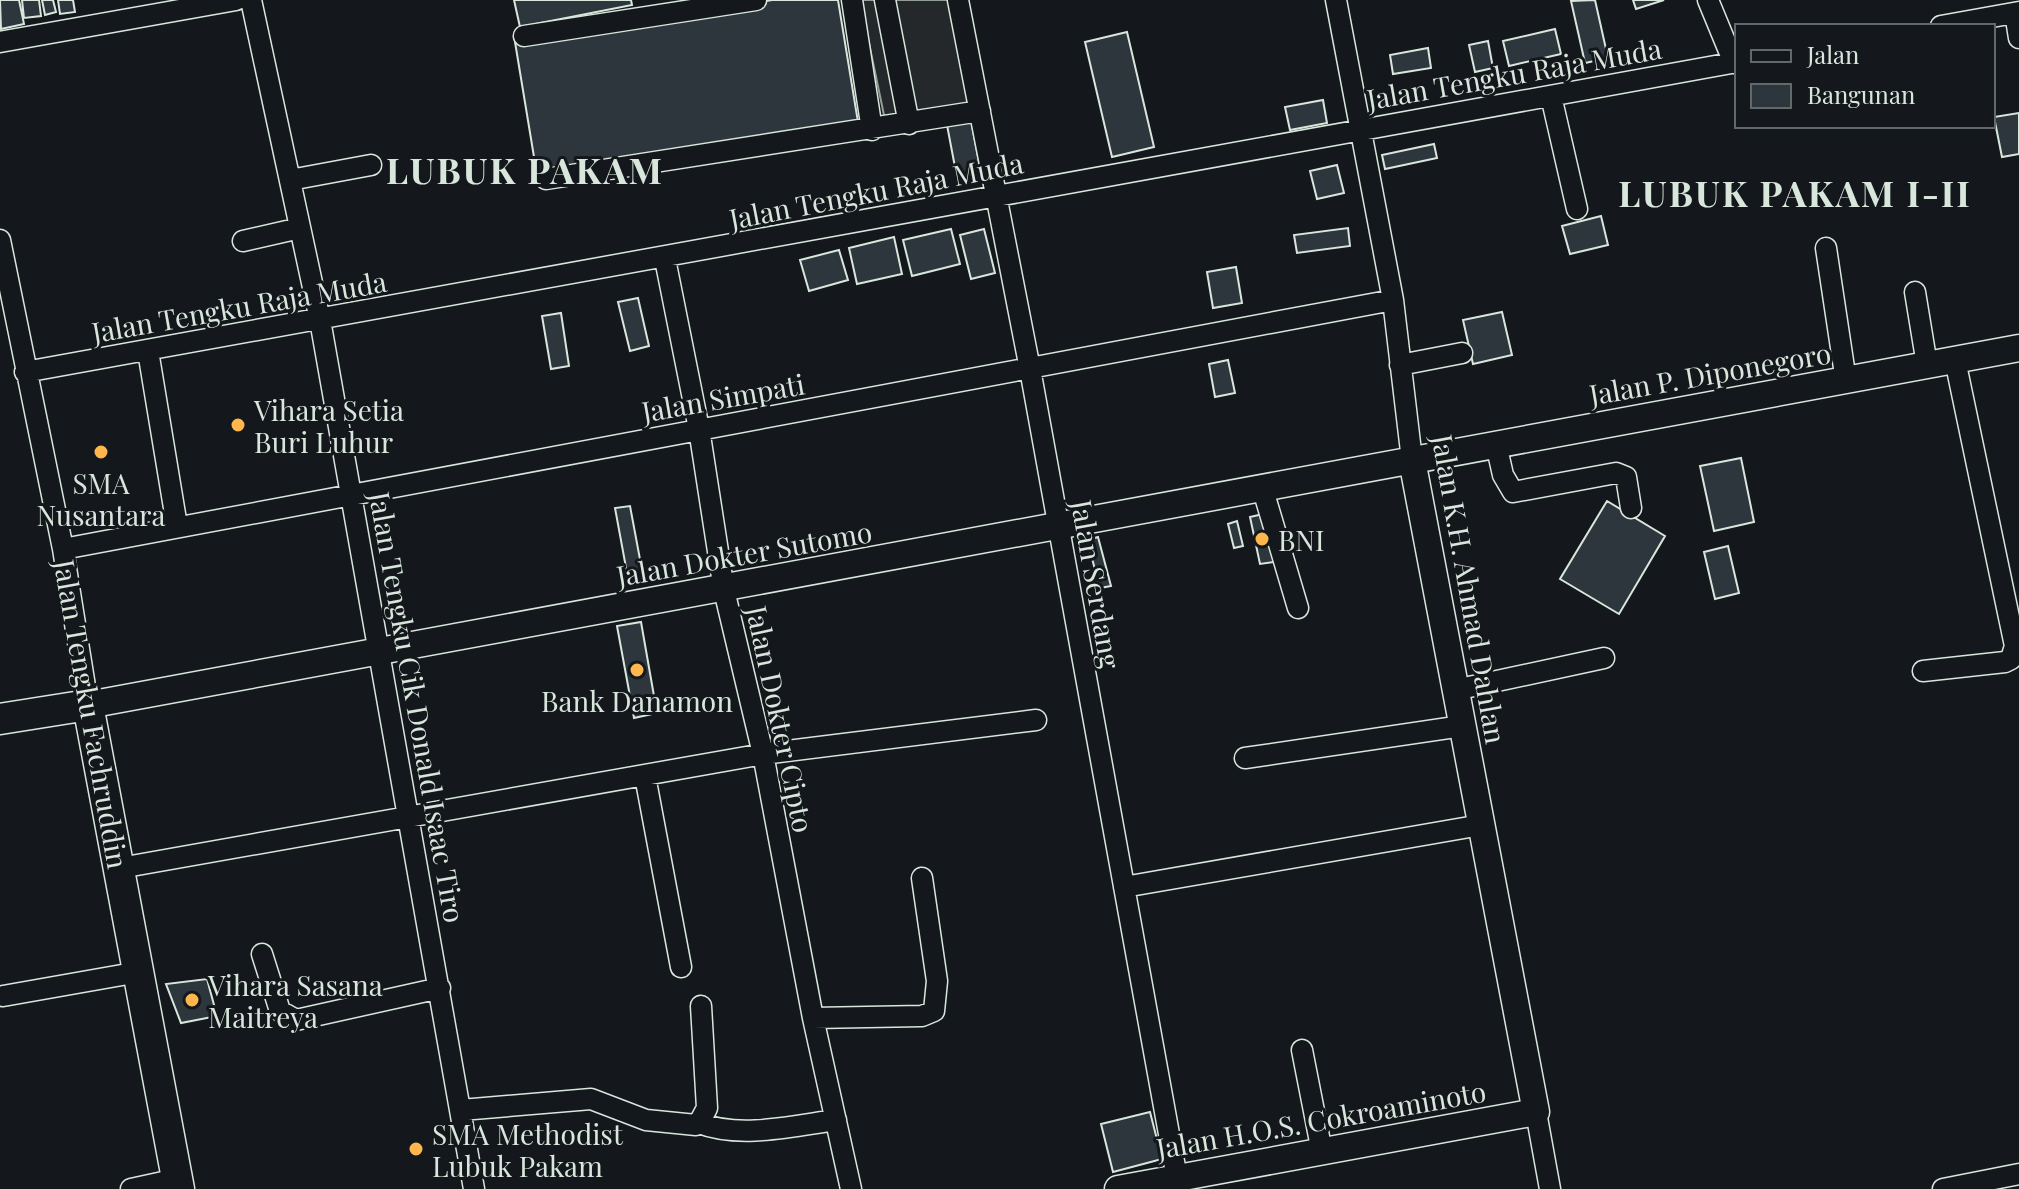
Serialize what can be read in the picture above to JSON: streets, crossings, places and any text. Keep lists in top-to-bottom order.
{
  "streets": {
    "highway": ["Jalan Tengku Fachruddin"],
    "main road": [
      "Jalan P. Diponegoro",
      "Jalan Dokter Sutomo",
      "Jalan K.H. Ahmad Dahlan",
      "Jalan H.O.S. Cokroaminoto"
    ],
    "street": [
      "Jalan Tengku Raja Muda",
      "Jalan Simpati",
      "Jalan Serdang",
      "Jalan Tengku Cik Donald Isaac Tiro",
      "Jalan Dokter Cipto"
    ]
  },
  "crossings": [
    ["Jalan Tengku Raja Muda", "Jalan Serdang"],
    ["Jalan Tengku Raja Muda", "Jalan K.H. Ahmad Dahlan"],
    ["Jalan Tengku Raja Muda", "Jalan Tengku Cik Donald Isaac Tiro"],
    ["Jalan Tengku Raja Muda", "Jalan Tengku Fachruddin"],
    ["Jalan Tengku Raja Muda", "Jalan Dokter Cipto"],
    ["Jalan P. Diponegoro", "Jalan Dokter Sutomo"],
    ["Jalan P. Diponegoro", "Jalan K.H. Ahmad Dahlan"],
    ["Jalan Simpati", "Jalan Serdang"],
    ["Jalan Simpati", "Jalan K.H. Ahmad Dahlan"],
    ["Jalan Simpati", "Jalan Tengku Cik Donald Isaac Tiro"],
    ["Jalan Simpati", "Jalan Tengku Fachruddin"],
    ["Jalan Simpati", "Jalan Dokter Cipto"],
    ["Jalan Dokter Sutomo", "Jalan Serdang"],
    ["Jalan Dokter Sutomo", "Jalan K.H. Ahmad Dahlan"],
    ["Jalan Dokter Sutomo", "Jalan Tengku Cik Donald Isaac Tiro"],
    ["Jalan Dokter Sutomo", "Jalan Tengku Fachruddin"],
    ["Jalan Dokter Sutomo", "Jalan Dokter Cipto"],
    ["Jalan Serdang", "Jalan H.O.S. Cokroaminoto"],
    ["Jalan K.H. Ahmad Dahlan", "Jalan H.O.S. Cokroaminoto"]
  ],
  "districts": ["LUBUK PAKAM", "LUBUK PAKAM I-II"],
  "places": [
    "Vihara Setia Buri Luhur",
    "SMA Nusantara",
    "BNI",
    "Bank Danamon",
    "Vihara Sasana Maitreya",
    "SMA Methodist Lubuk Pakam"
  ],
  "legend": ["Jalan", "Bangunan"]
}
